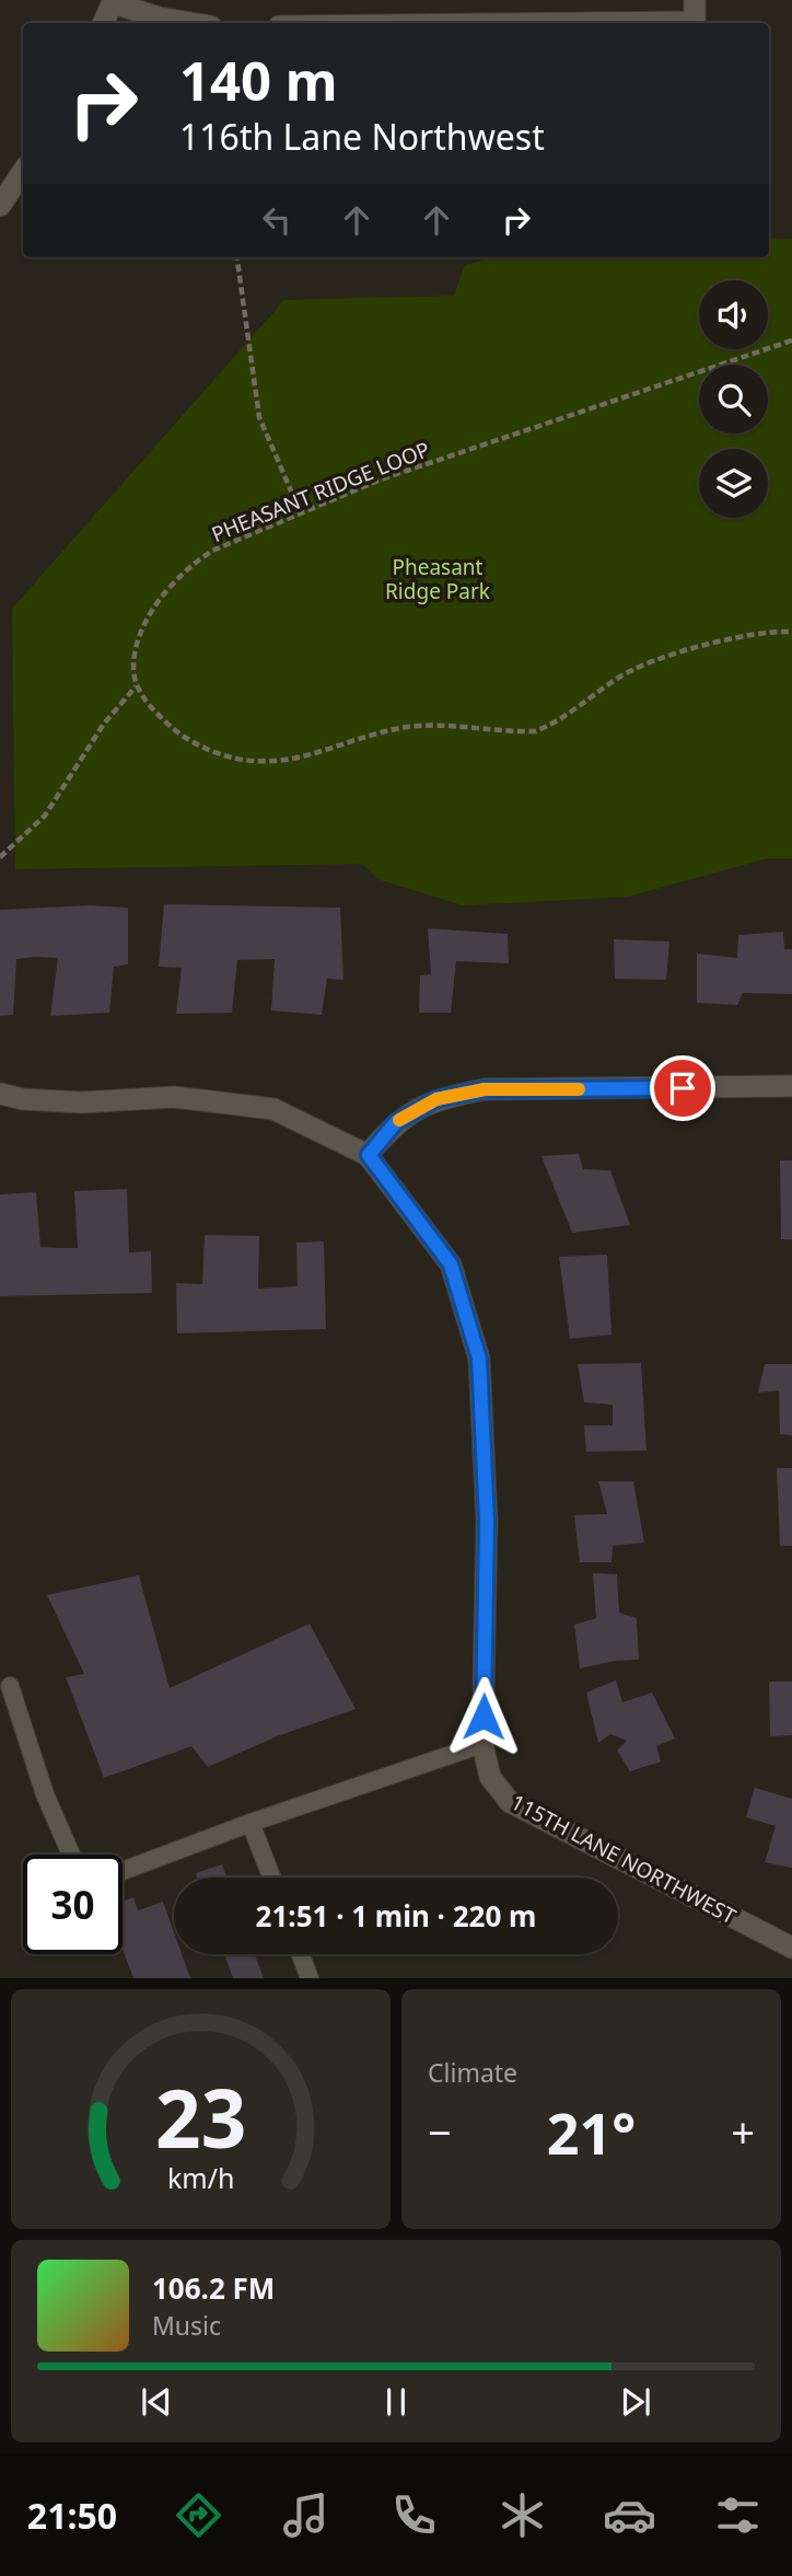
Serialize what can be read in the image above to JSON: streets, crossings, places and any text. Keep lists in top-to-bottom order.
{
  "streets": {
    "street": ["115TH LANE NORTHWEST"],
    "path": ["PHEASANT RIDGE LOOP"]
  },
  "parks": ["Pheasant Ridge Park"],
  "page": {
    "turn": ["140 m", "116th Lane Northwest"],
    "limit": "30",
    "trip": "21:51 · 1 min · 220 m",
    "tile": "Climate",
    "heat": ["−", "21°", "+"],
    "song": ["106.2 FM", "Music"],
    "tabs": "21:50",
    "gauge": ["23", "km/h"]
  }
}
